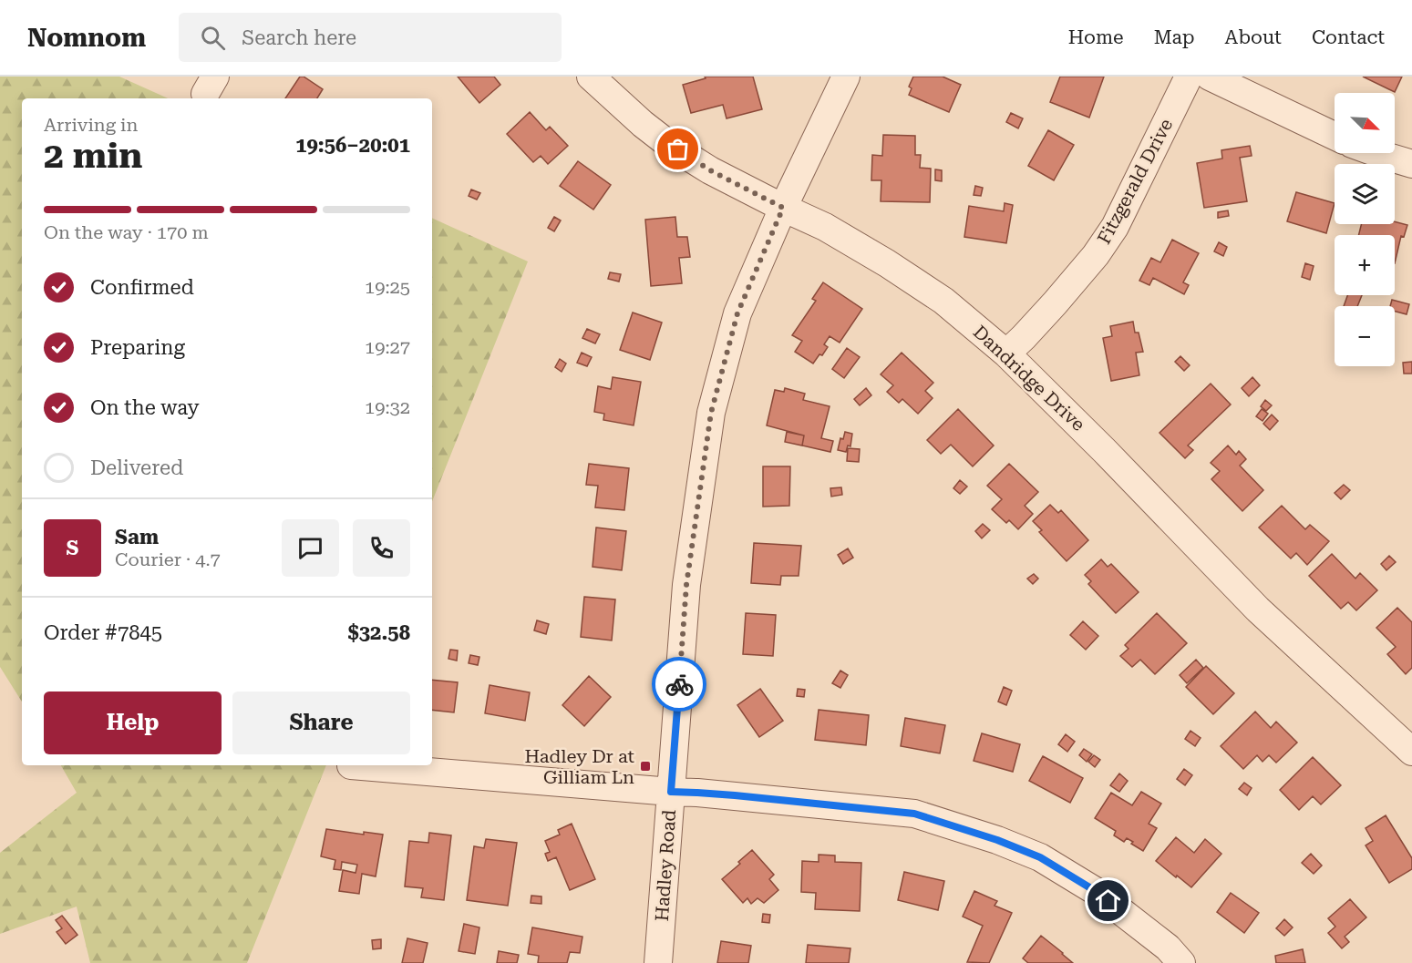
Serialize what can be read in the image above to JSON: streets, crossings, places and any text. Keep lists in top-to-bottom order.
{
  "streets": {
    "street": ["Fitzgerald Drive", "Dandridge Drive", "Hadley Road"]
  },
  "crossings": [
    ["Fitzgerald Drive", "Dandridge Drive"],
    ["Dandridge Drive", "Hadley Road"]
  ],
  "places": {
    "transit": ["Hadley Dr at Gilliam Ln"]
  },
  "north": "bottom right",
  "page": {
    "header": "Nomnom",
    "search": "Search here",
    "nav": [
      "Home",
      "Map",
      "About",
      "Contact"
    ],
    "map_buttons": ["+", "−"],
    "heading": ["2 min", "Arriving in", "19:56–20:01"],
    "panel": [
      "Sam",
      "Courier · 4.7",
      "Order #7845",
      "$32.58"
    ],
    "bar": "On the way · 170 m",
    "list": [
      ["Confirmed", "19:25"],
      ["Preparing", "19:27"],
      ["On the way", "19:32"],
      "Delivered"
    ],
    "round": "S",
    "buttons": ["Help", "Share"]
  }
}
